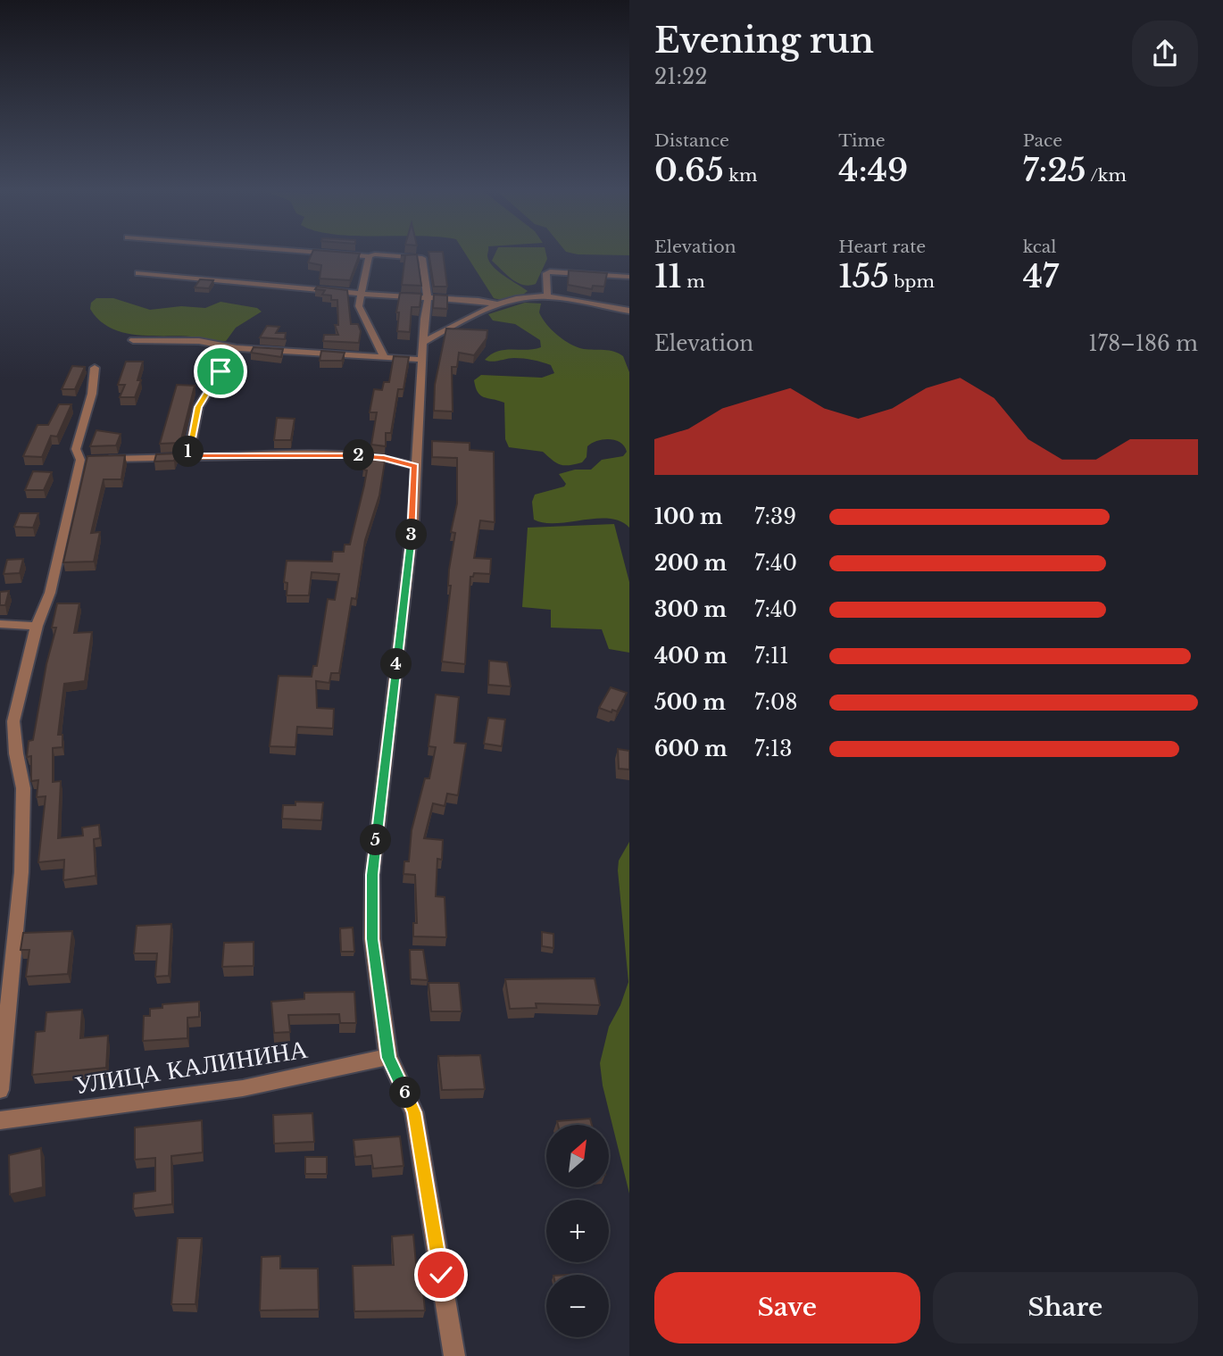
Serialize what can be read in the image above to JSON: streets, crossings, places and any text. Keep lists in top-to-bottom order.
{
  "streets": {
    "street": ["УЛИЦА КАЛИНИНА"]
  },
  "north": "top right",
  "page": {
    "heading": ["Evening run", "21:22"],
    "stats": [
      ["Distance", "0.65 km"],
      ["Time", "4:49"],
      ["Pace", "7:25 /km"],
      ["Elevation", "11 m"],
      ["Heart rate", "155 bpm"],
      ["kcal", "47"]
    ],
    "chart": ["Elevation", "178–186 m"],
    "pins": [
      "1",
      "2",
      "3",
      "4",
      "5",
      "6"
    ],
    "list": [
      {
        "name": "100 m",
        "note": "7:39"
      },
      {
        "name": "200 m",
        "note": "7:40"
      },
      {
        "name": "300 m",
        "note": "7:40"
      },
      {
        "name": "400 m",
        "note": "7:11"
      },
      {
        "name": "500 m",
        "note": "7:08"
      },
      {
        "name": "600 m",
        "note": "7:13"
      }
    ],
    "map_buttons": ["+", "−"],
    "buttons": ["Save", "Share"]
  }
}
